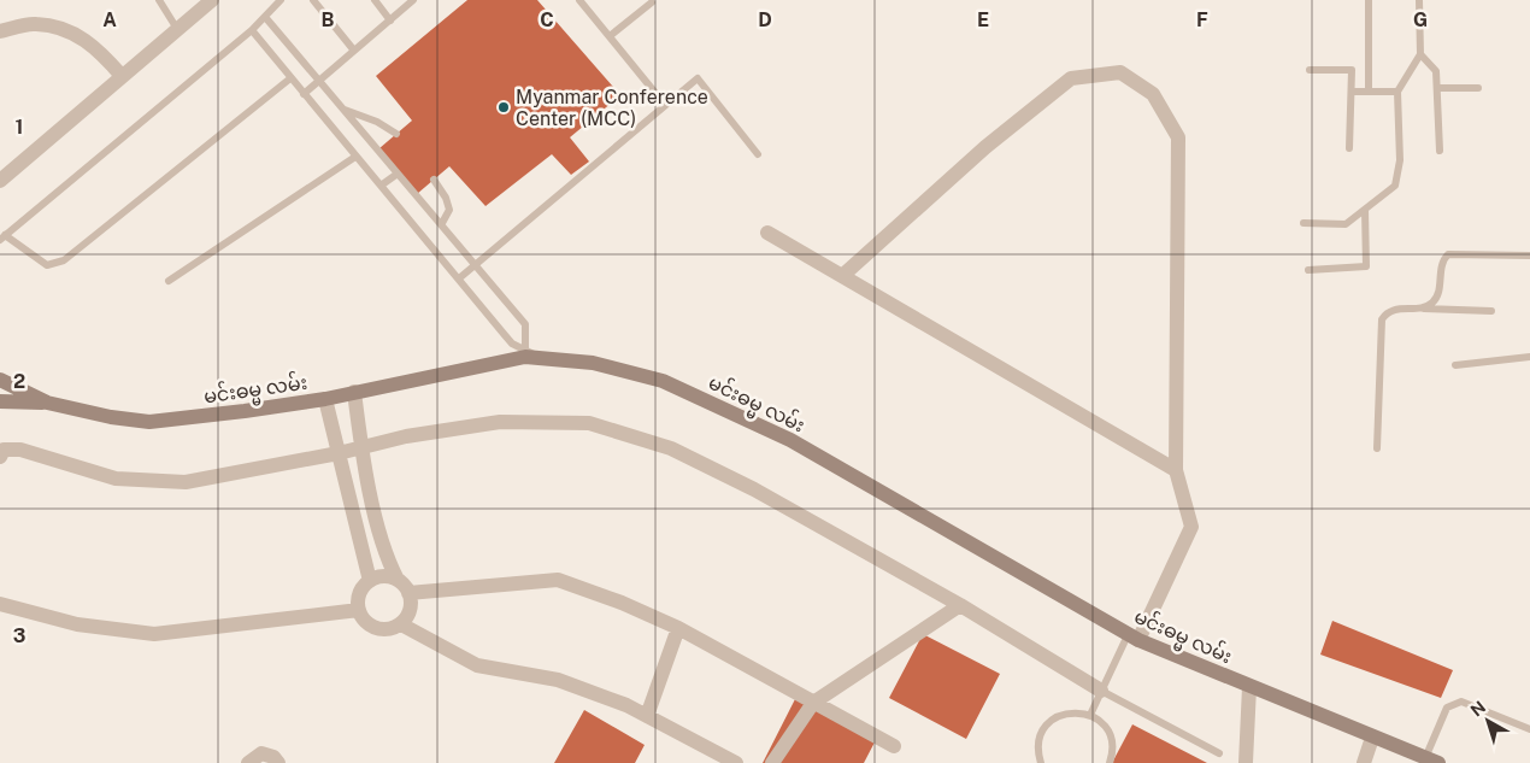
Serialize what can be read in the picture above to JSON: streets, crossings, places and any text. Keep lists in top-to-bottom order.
{
  "streets": {
    "main road": ["မင်းဓမ္မ လမ်း"]
  },
  "places": ["Myanmar Conference Center (MCC)"],
  "north": "top left",
  "grid": {
    "columns": [
      "A",
      "B",
      "C",
      "D",
      "E",
      "F",
      "G"
    ],
    "rows": ["1", "2", "3"]
  }
}
